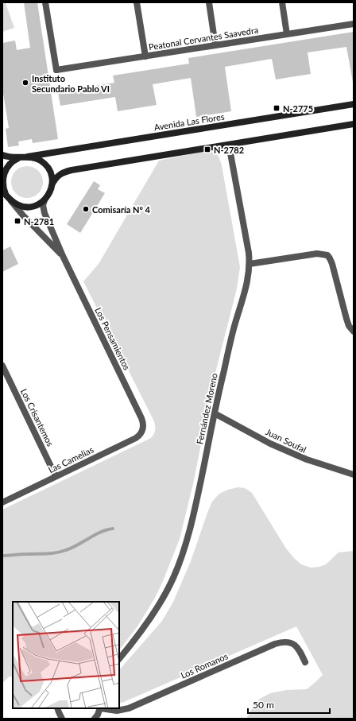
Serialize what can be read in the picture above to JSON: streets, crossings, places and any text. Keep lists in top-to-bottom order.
{
  "streets": {
    "main road": ["Avenida Las Flores", "Los Pensamientos"],
    "street": [
      "Peatonal Cervantes Saavedra",
      "Fernández Moreno",
      "Los Crisantemos",
      "Juan Soufal",
      "Las Camelias",
      "Los Romanos"
    ]
  },
  "crossings": [
    ["Avenida Las Flores", "Los Pensamientos"],
    ["Los Pensamientos", "Las Camelias"],
    ["Fernández Moreno", "Juan Soufal"],
    ["Los Crisantemos", "Las Camelias"]
  ],
  "places": {
    "other": ["Instituto Secundario Pablo VI", "Comisaría Nº 4"],
    "transit": ["N-2775", "N-2782", "N-2781"]
  },
  "scale_bar": "50 m"
}
